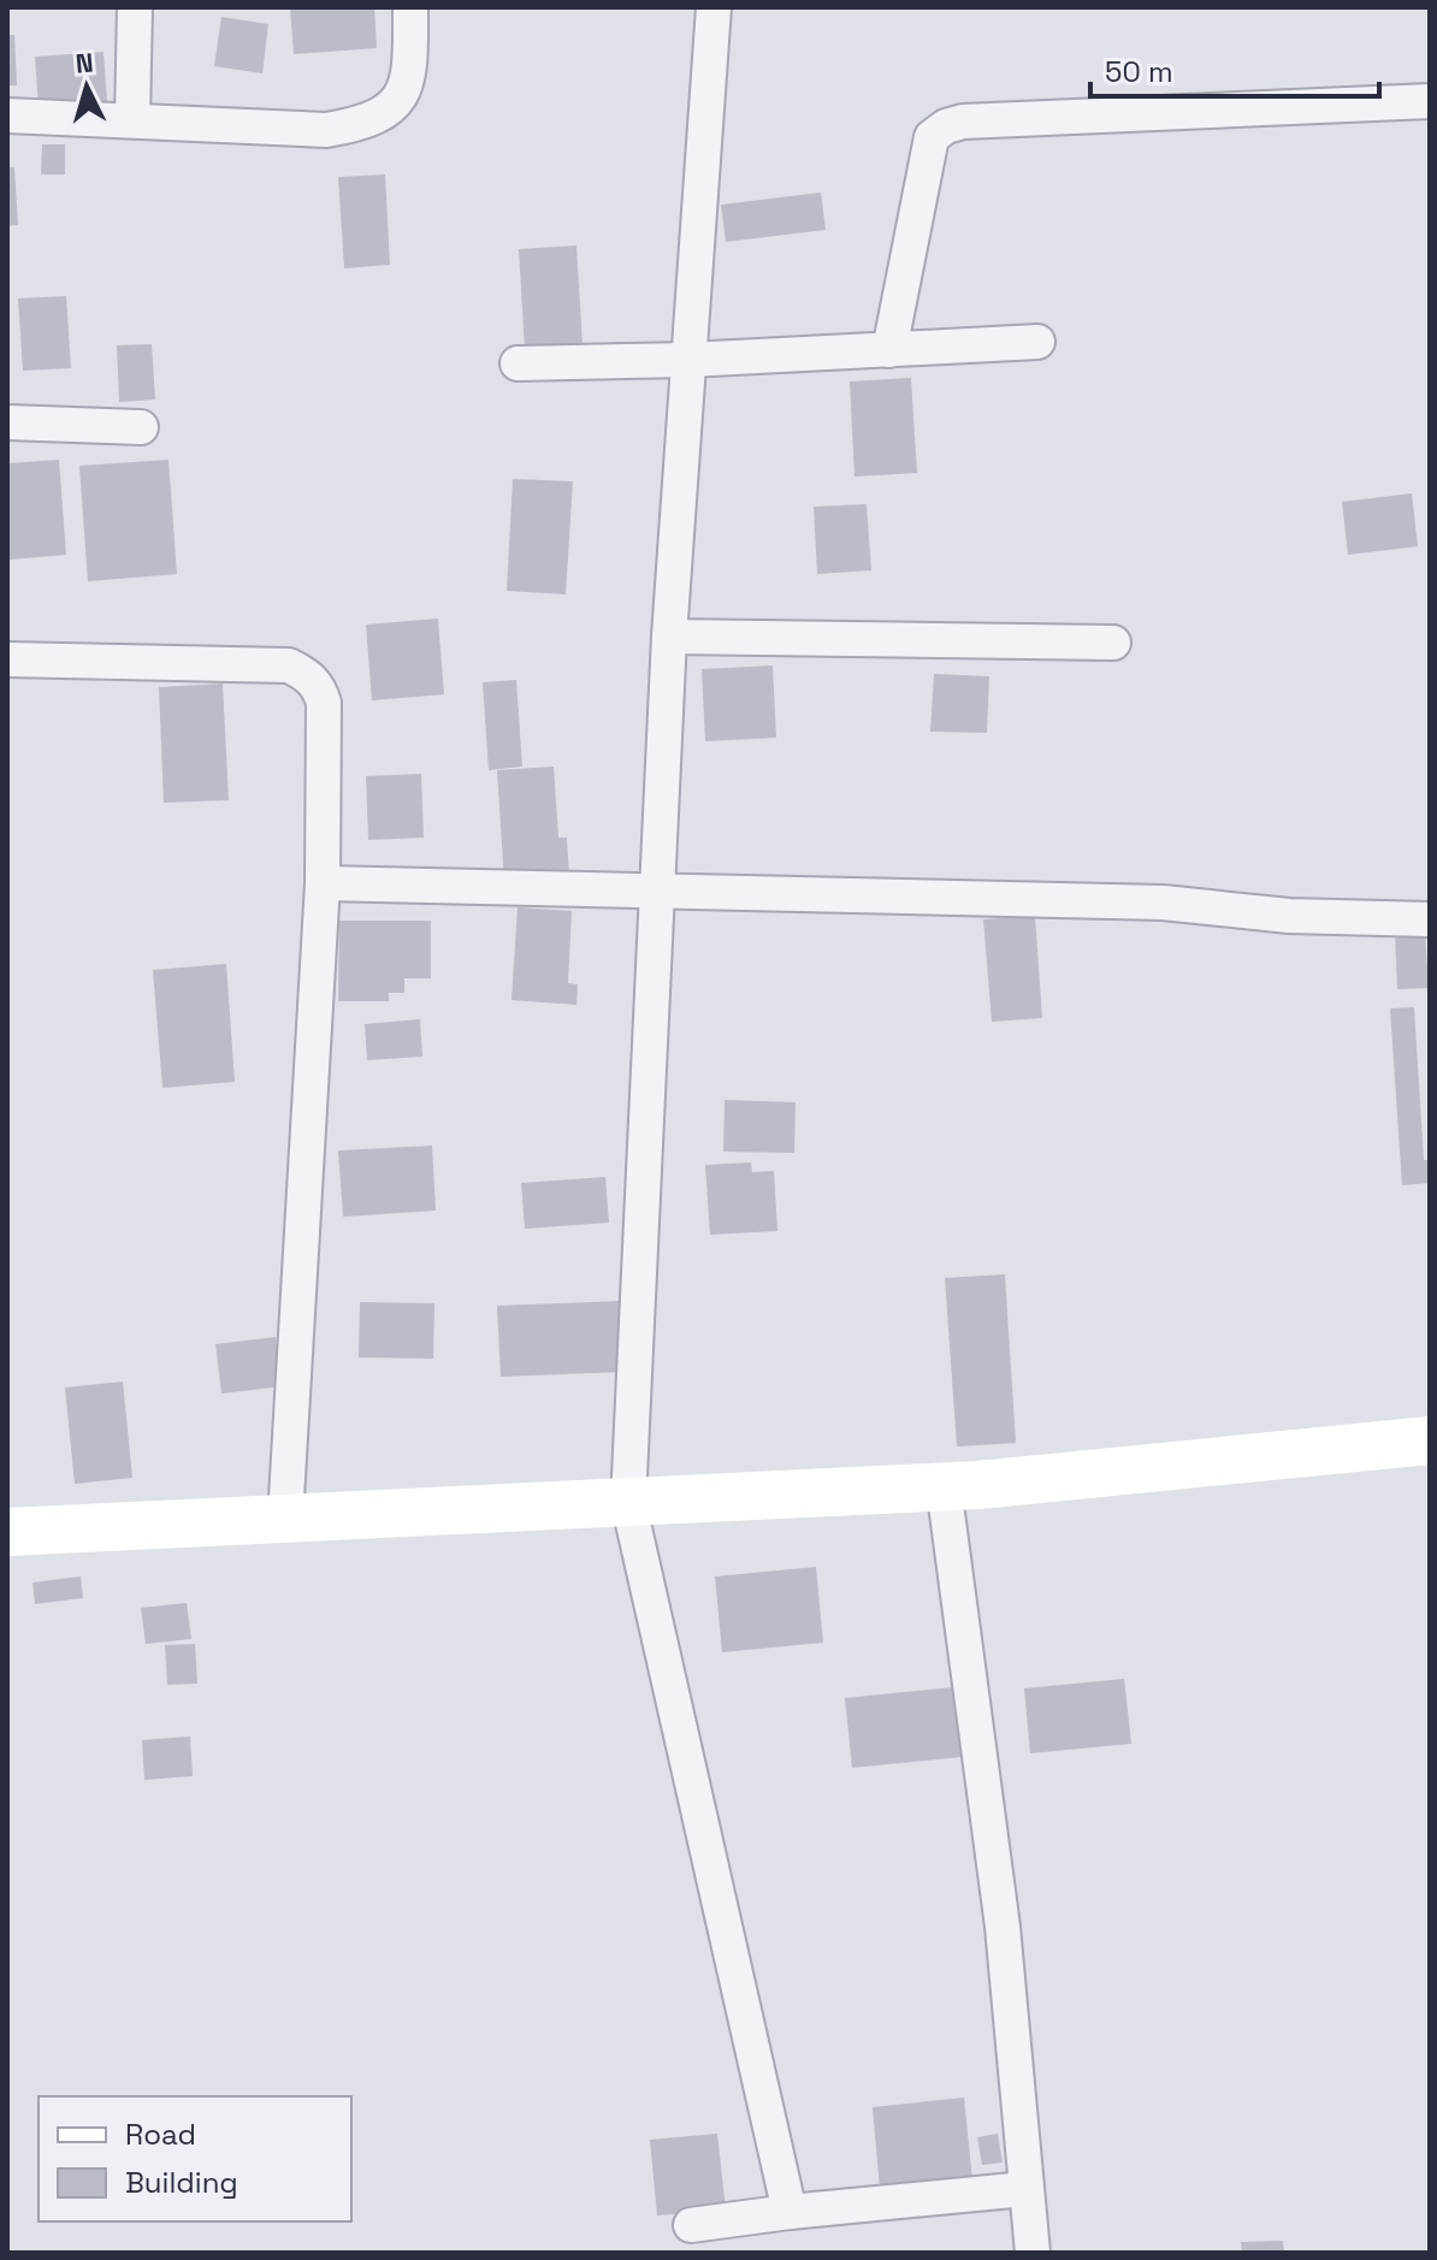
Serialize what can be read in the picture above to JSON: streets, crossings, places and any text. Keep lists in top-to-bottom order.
{
  "legend": ["Road", "Building"],
  "scale_bar": "50 m",
  "north": "top"
}
